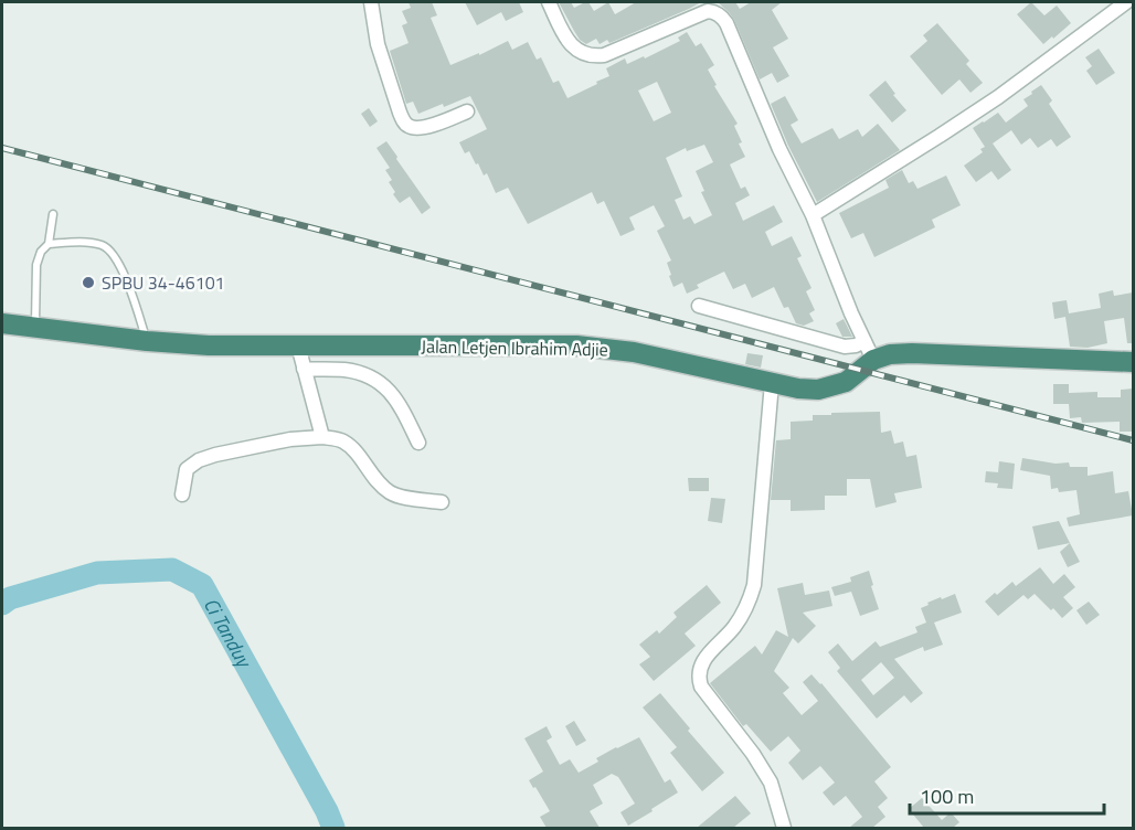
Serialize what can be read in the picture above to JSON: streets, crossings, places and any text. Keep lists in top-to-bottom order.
{
  "streets": {
    "highway": ["Jalan Letjen Ibrahim Adjie"]
  },
  "water": ["Ci Tanduy"],
  "places": ["SPBU 34-46101"],
  "scale_bar": "100 m"
}
